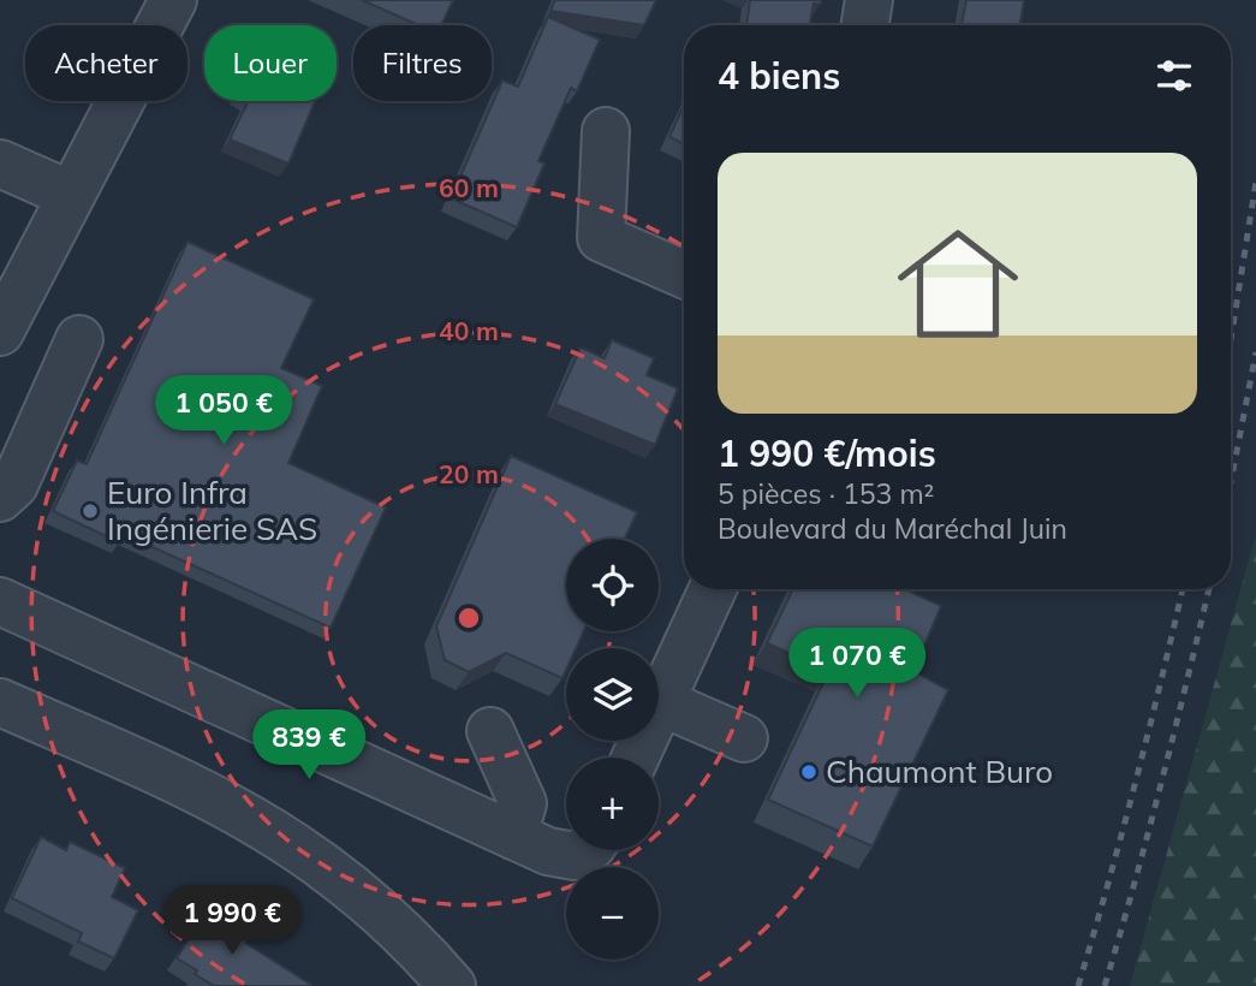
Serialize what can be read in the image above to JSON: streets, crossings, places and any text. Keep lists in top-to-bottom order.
{
  "places": ["Euro Infra Ingénierie SAS", "Chaumont Buro"],
  "page": {
    "chip": ["Acheter", "Louer", "Filtres"],
    "heading": "4 biens",
    "list": [
      {
        "name": "1 990 €/mois",
        "note": "5 pièces · 153 m² · Boulevard du Maréchal Juin"
      }
    ],
    "price": [
      "1 050 €",
      "1 070 €",
      "839 €",
      "1 990 €"
    ],
    "map_buttons": ["+", "−"]
  },
  "rings": ["60 m", "40 m", "20 m"]
}
